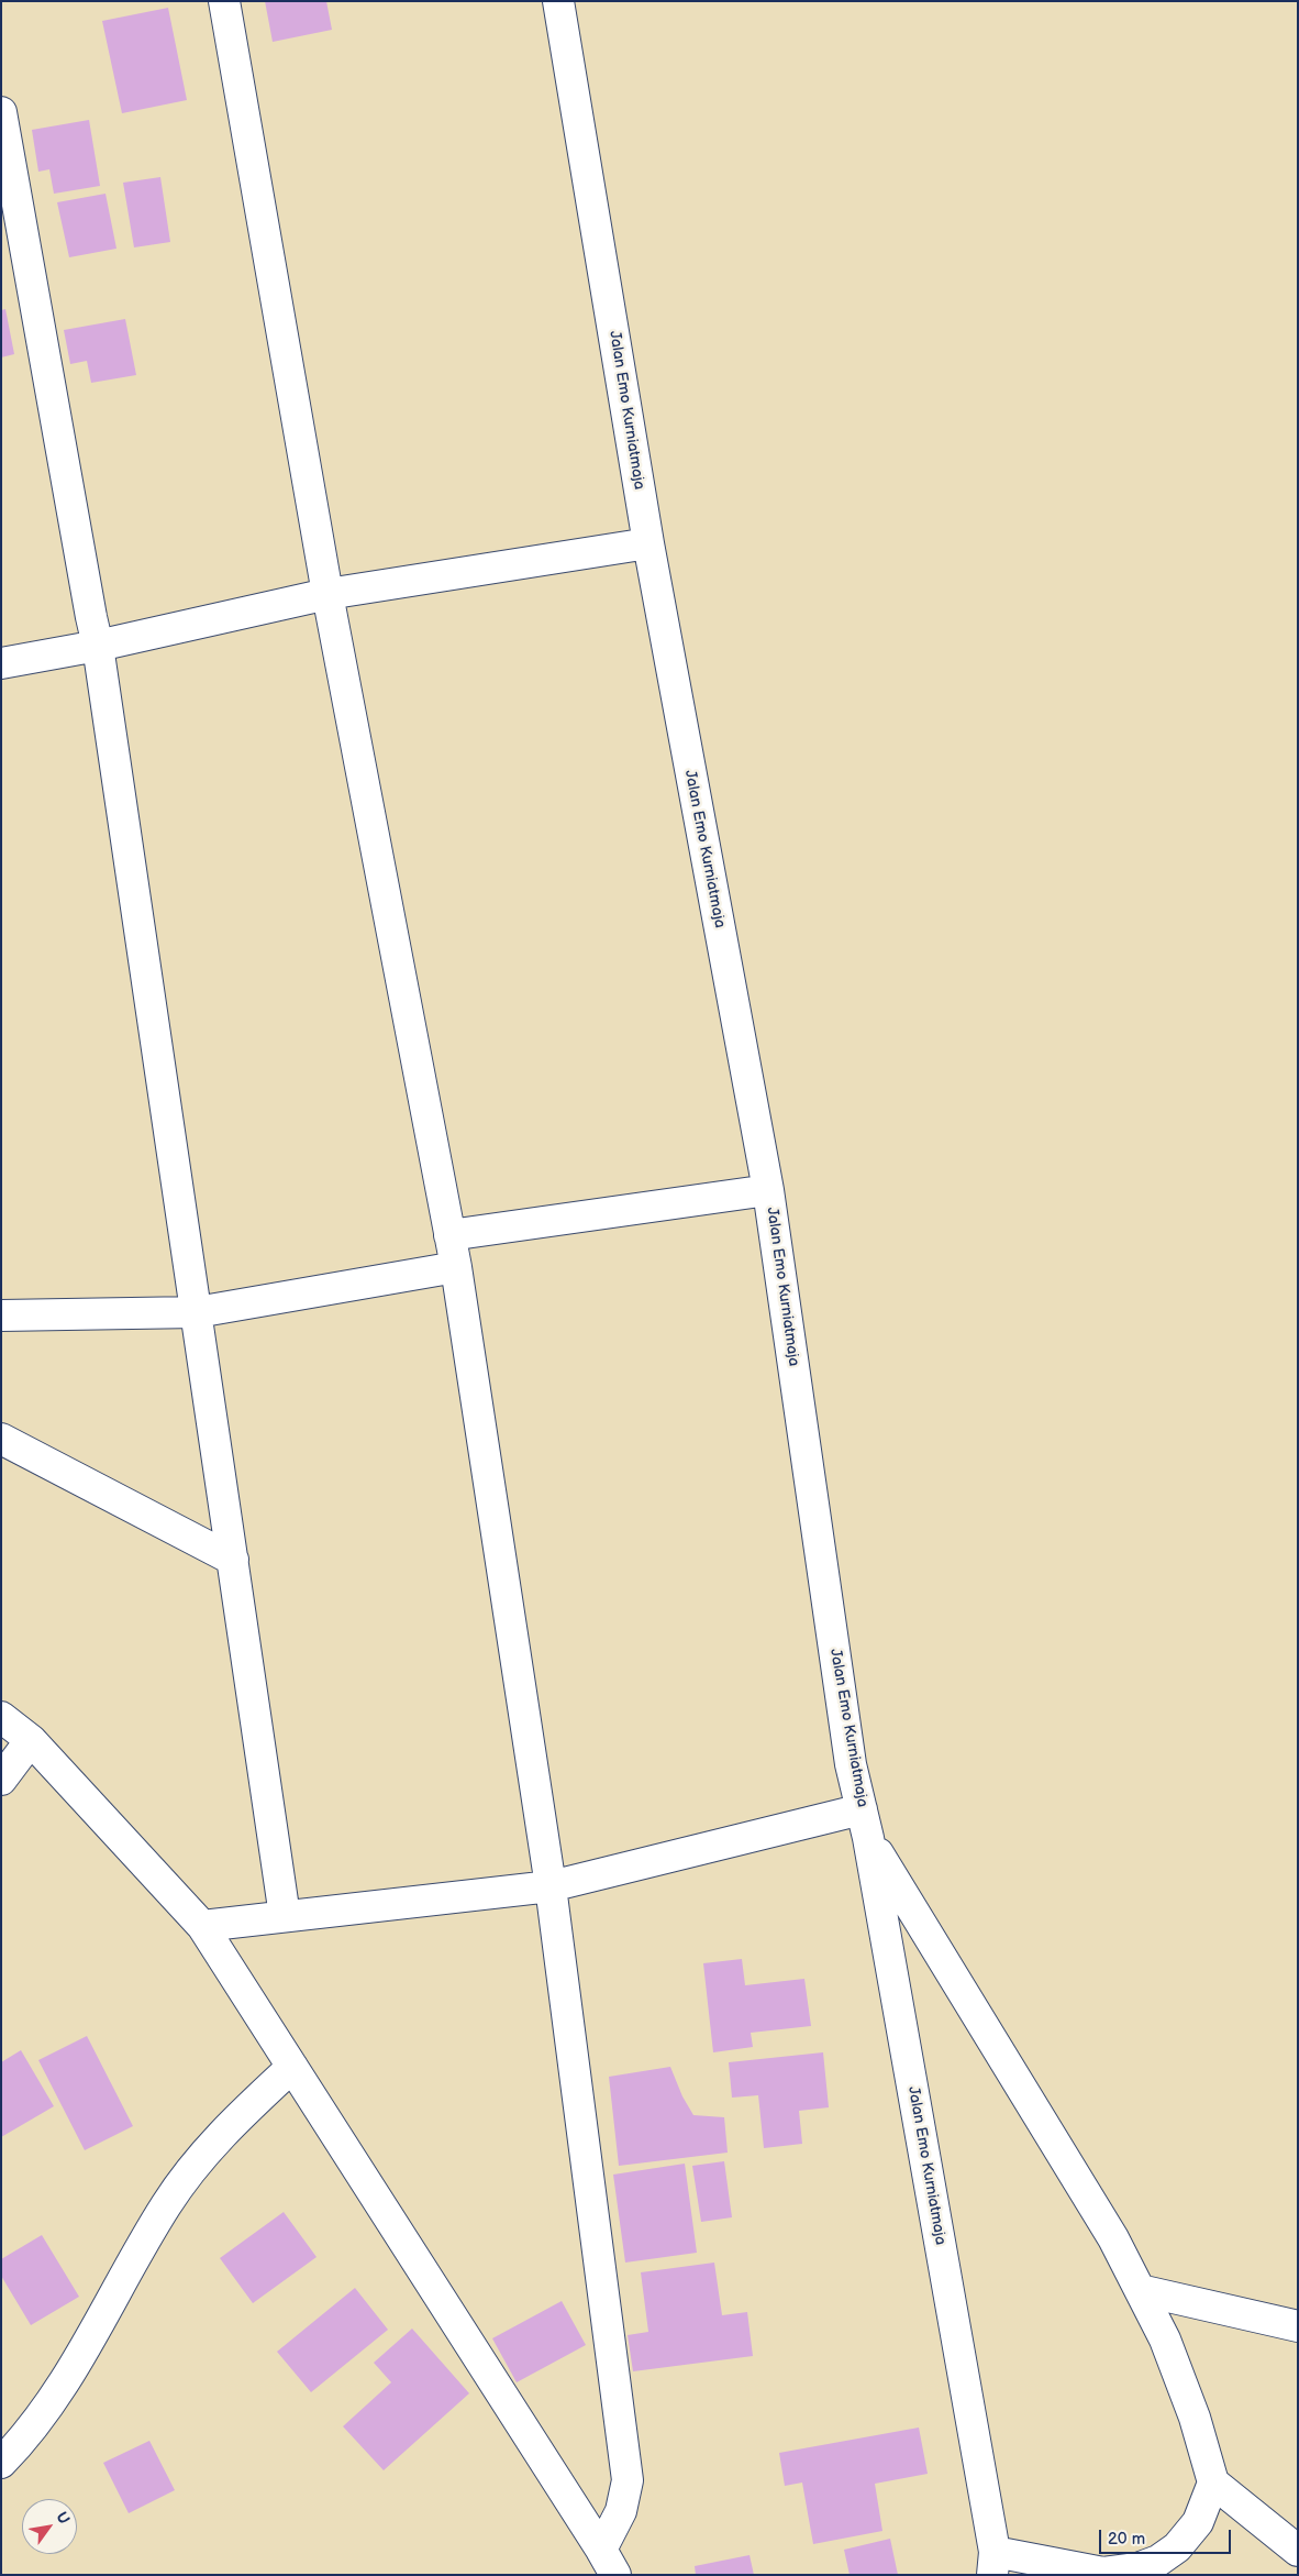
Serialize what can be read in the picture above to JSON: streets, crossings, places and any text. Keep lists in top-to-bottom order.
{
  "streets": {
    "street": ["Jalan Emo Kurniatmaja"]
  },
  "scale_bar": "20 m",
  "north": "top right"
}
